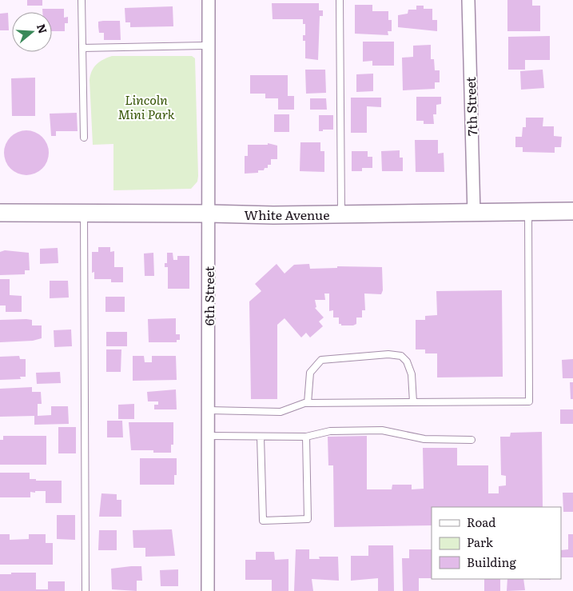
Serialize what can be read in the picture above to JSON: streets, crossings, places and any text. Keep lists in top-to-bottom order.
{
  "streets": {
    "main road": ["White Avenue"],
    "street": ["7th Street", "6th Street"]
  },
  "crossings": [
    ["7th Street", "White Avenue"],
    ["White Avenue", "6th Street"]
  ],
  "parks": ["Lincoln Mini Park"],
  "legend": ["Road", "Park", "Building"],
  "north": "right"
}
